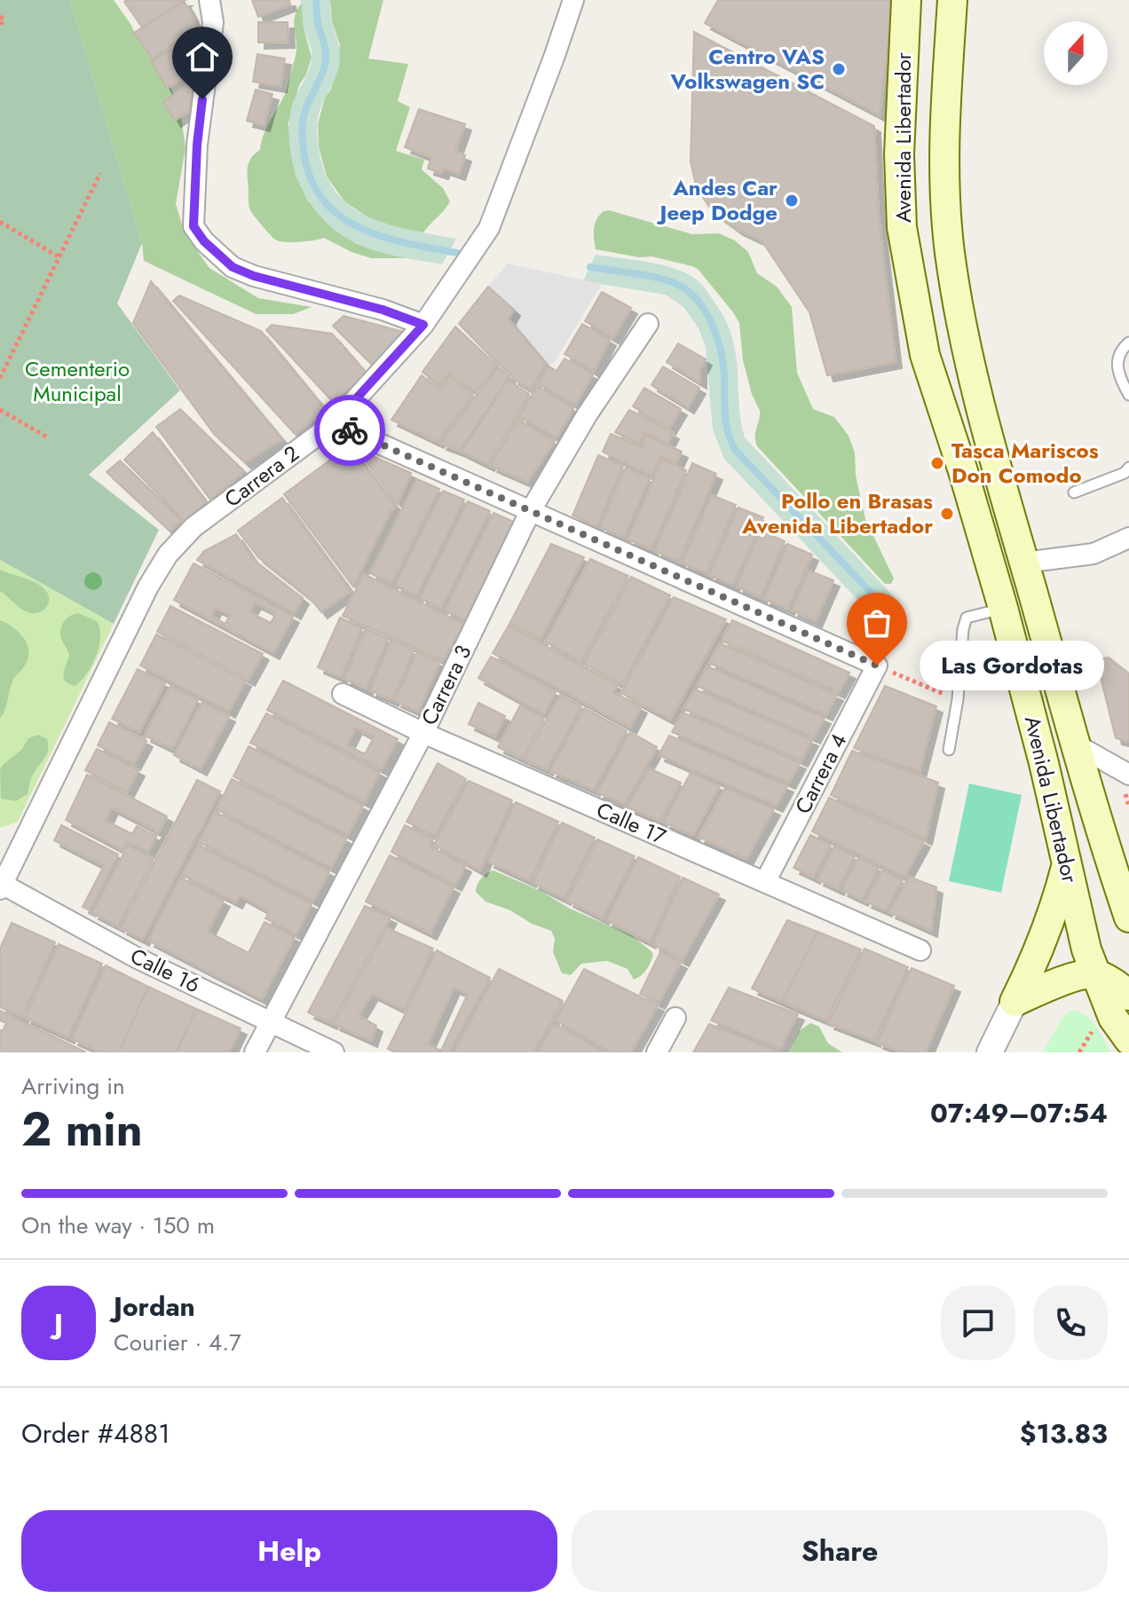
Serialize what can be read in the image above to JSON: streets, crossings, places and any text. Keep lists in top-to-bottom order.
{
  "streets": {
    "main road": ["Avenida Libertador"],
    "street": [
      "Carrera 2",
      "Carrera 3",
      "Carrera 4",
      "Calle 17",
      "Calle 16"
    ]
  },
  "crossings": [
    ["Carrera 2", "Calle 16"],
    ["Carrera 3", "Calle 17"],
    ["Carrera 3", "Calle 16"],
    ["Carrera 4", "Calle 17"]
  ],
  "parks": ["Cementerio Municipal"],
  "places": [
    "Centro VAS Volkswagen SC",
    "Andes Car Jeep Dodge",
    "Tasca Mariscos Don Comodo",
    "Pollo en Brasas Avenida Libertador",
    "Las Gordotas"
  ],
  "north": "top",
  "page": {
    "bubble": "Las Gordotas",
    "heading": ["2 min", "Arriving in", "07:49–07:54"],
    "panel": [
      "Jordan",
      "Courier · 4.7",
      "Order #4881",
      "$13.83"
    ],
    "bar": "On the way · 150 m",
    "round": "J",
    "buttons": ["Help", "Share"]
  }
}
